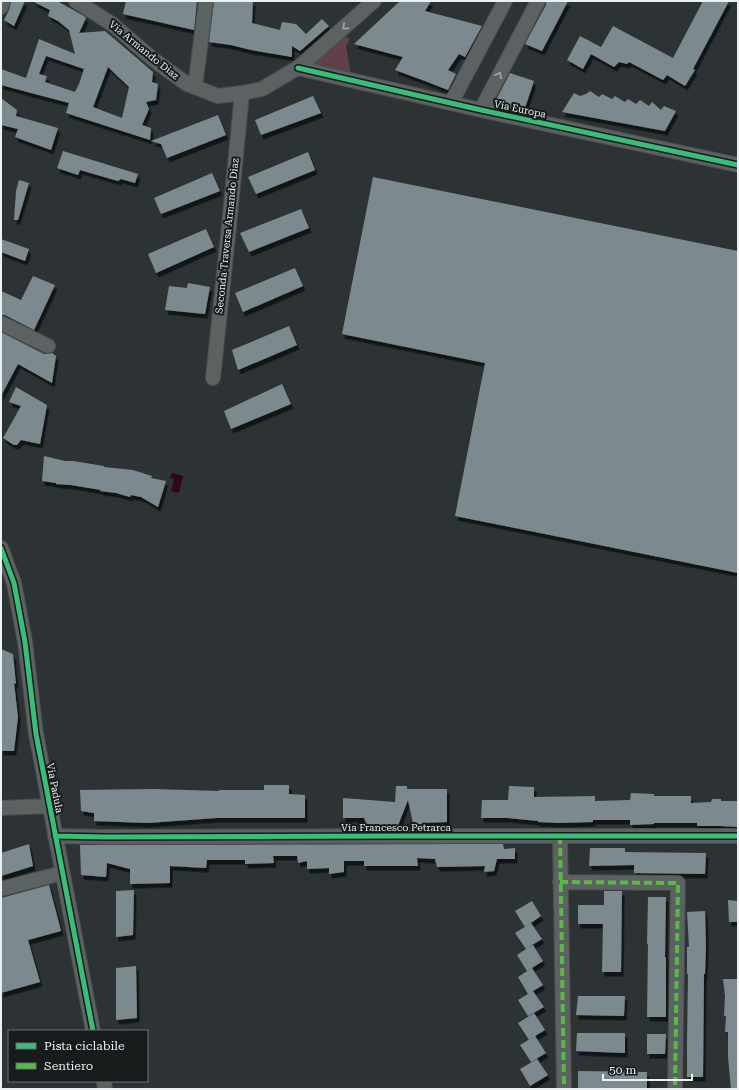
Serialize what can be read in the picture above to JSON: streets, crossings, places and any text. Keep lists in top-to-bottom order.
{
  "streets": {
    "street": [
      "Via Armando Diaz",
      "Via Europa",
      "Seconda Traversa Armando Diaz",
      "Via Padula",
      "Via Francesco Petrarca"
    ]
  },
  "crossings": [
    ["Via Armando Diaz", "Via Europa"],
    ["Via Armando Diaz", "Seconda Traversa Armando Diaz"],
    ["Via Padula", "Via Francesco Petrarca"]
  ],
  "legend": ["Pista ciclabile", "Sentiero"],
  "scale_bar": "50 m"
}
